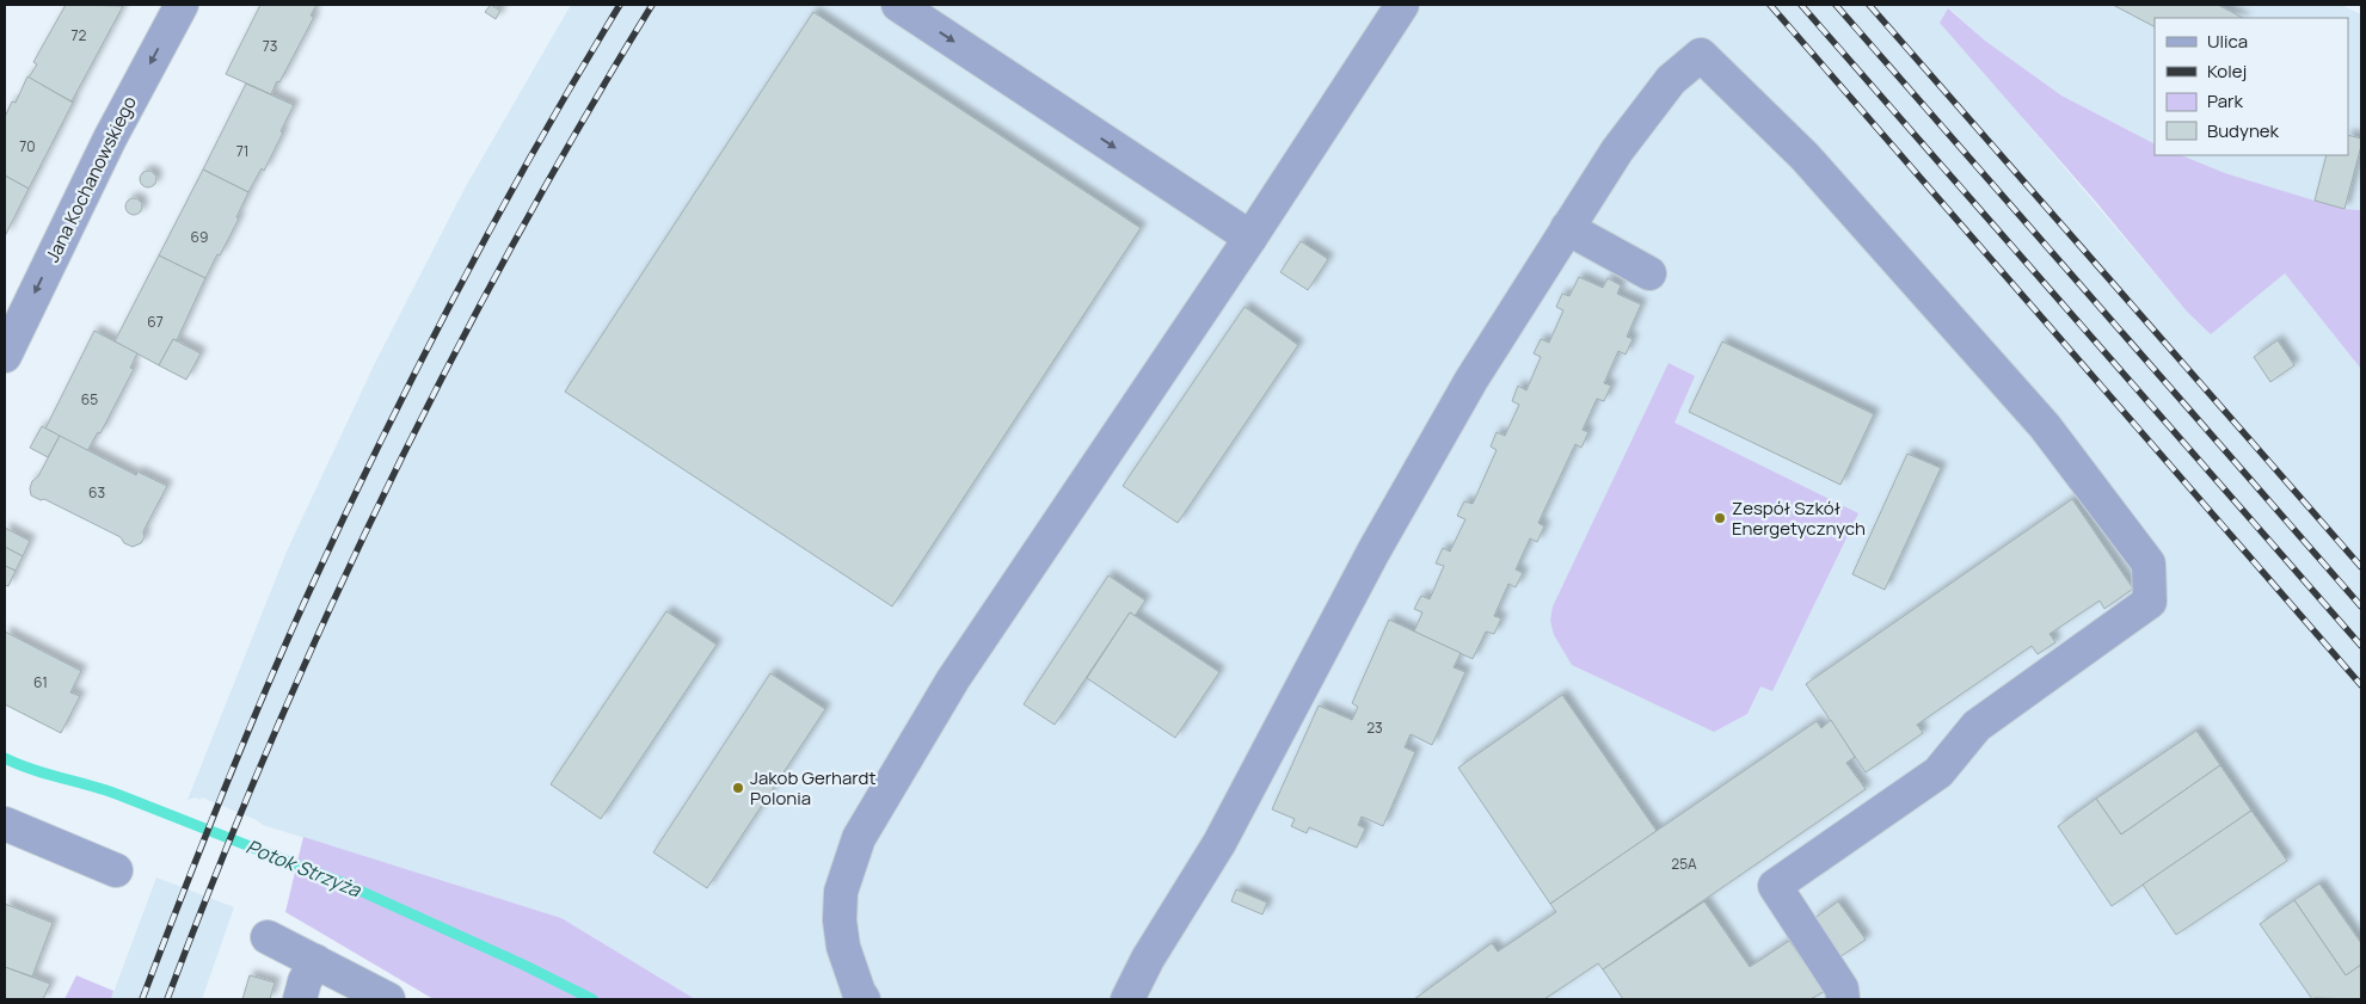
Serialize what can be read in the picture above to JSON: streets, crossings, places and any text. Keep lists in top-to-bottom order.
{
  "streets": {
    "street": ["Jana Kochanowskiego"]
  },
  "one_way": ["Jana Kochanowskiego"],
  "water": ["Potok Strzyża"],
  "places": ["Zespół Szkół Energetycznych", "Jakob Gerhardt Polonia"],
  "house_numbers": [
    "72",
    "73",
    "70",
    "71",
    "69",
    "67",
    "65",
    "63",
    "61",
    "23",
    "25A"
  ],
  "legend": [
    "Ulica",
    "Kolej",
    "Park",
    "Budynek"
  ]
}
